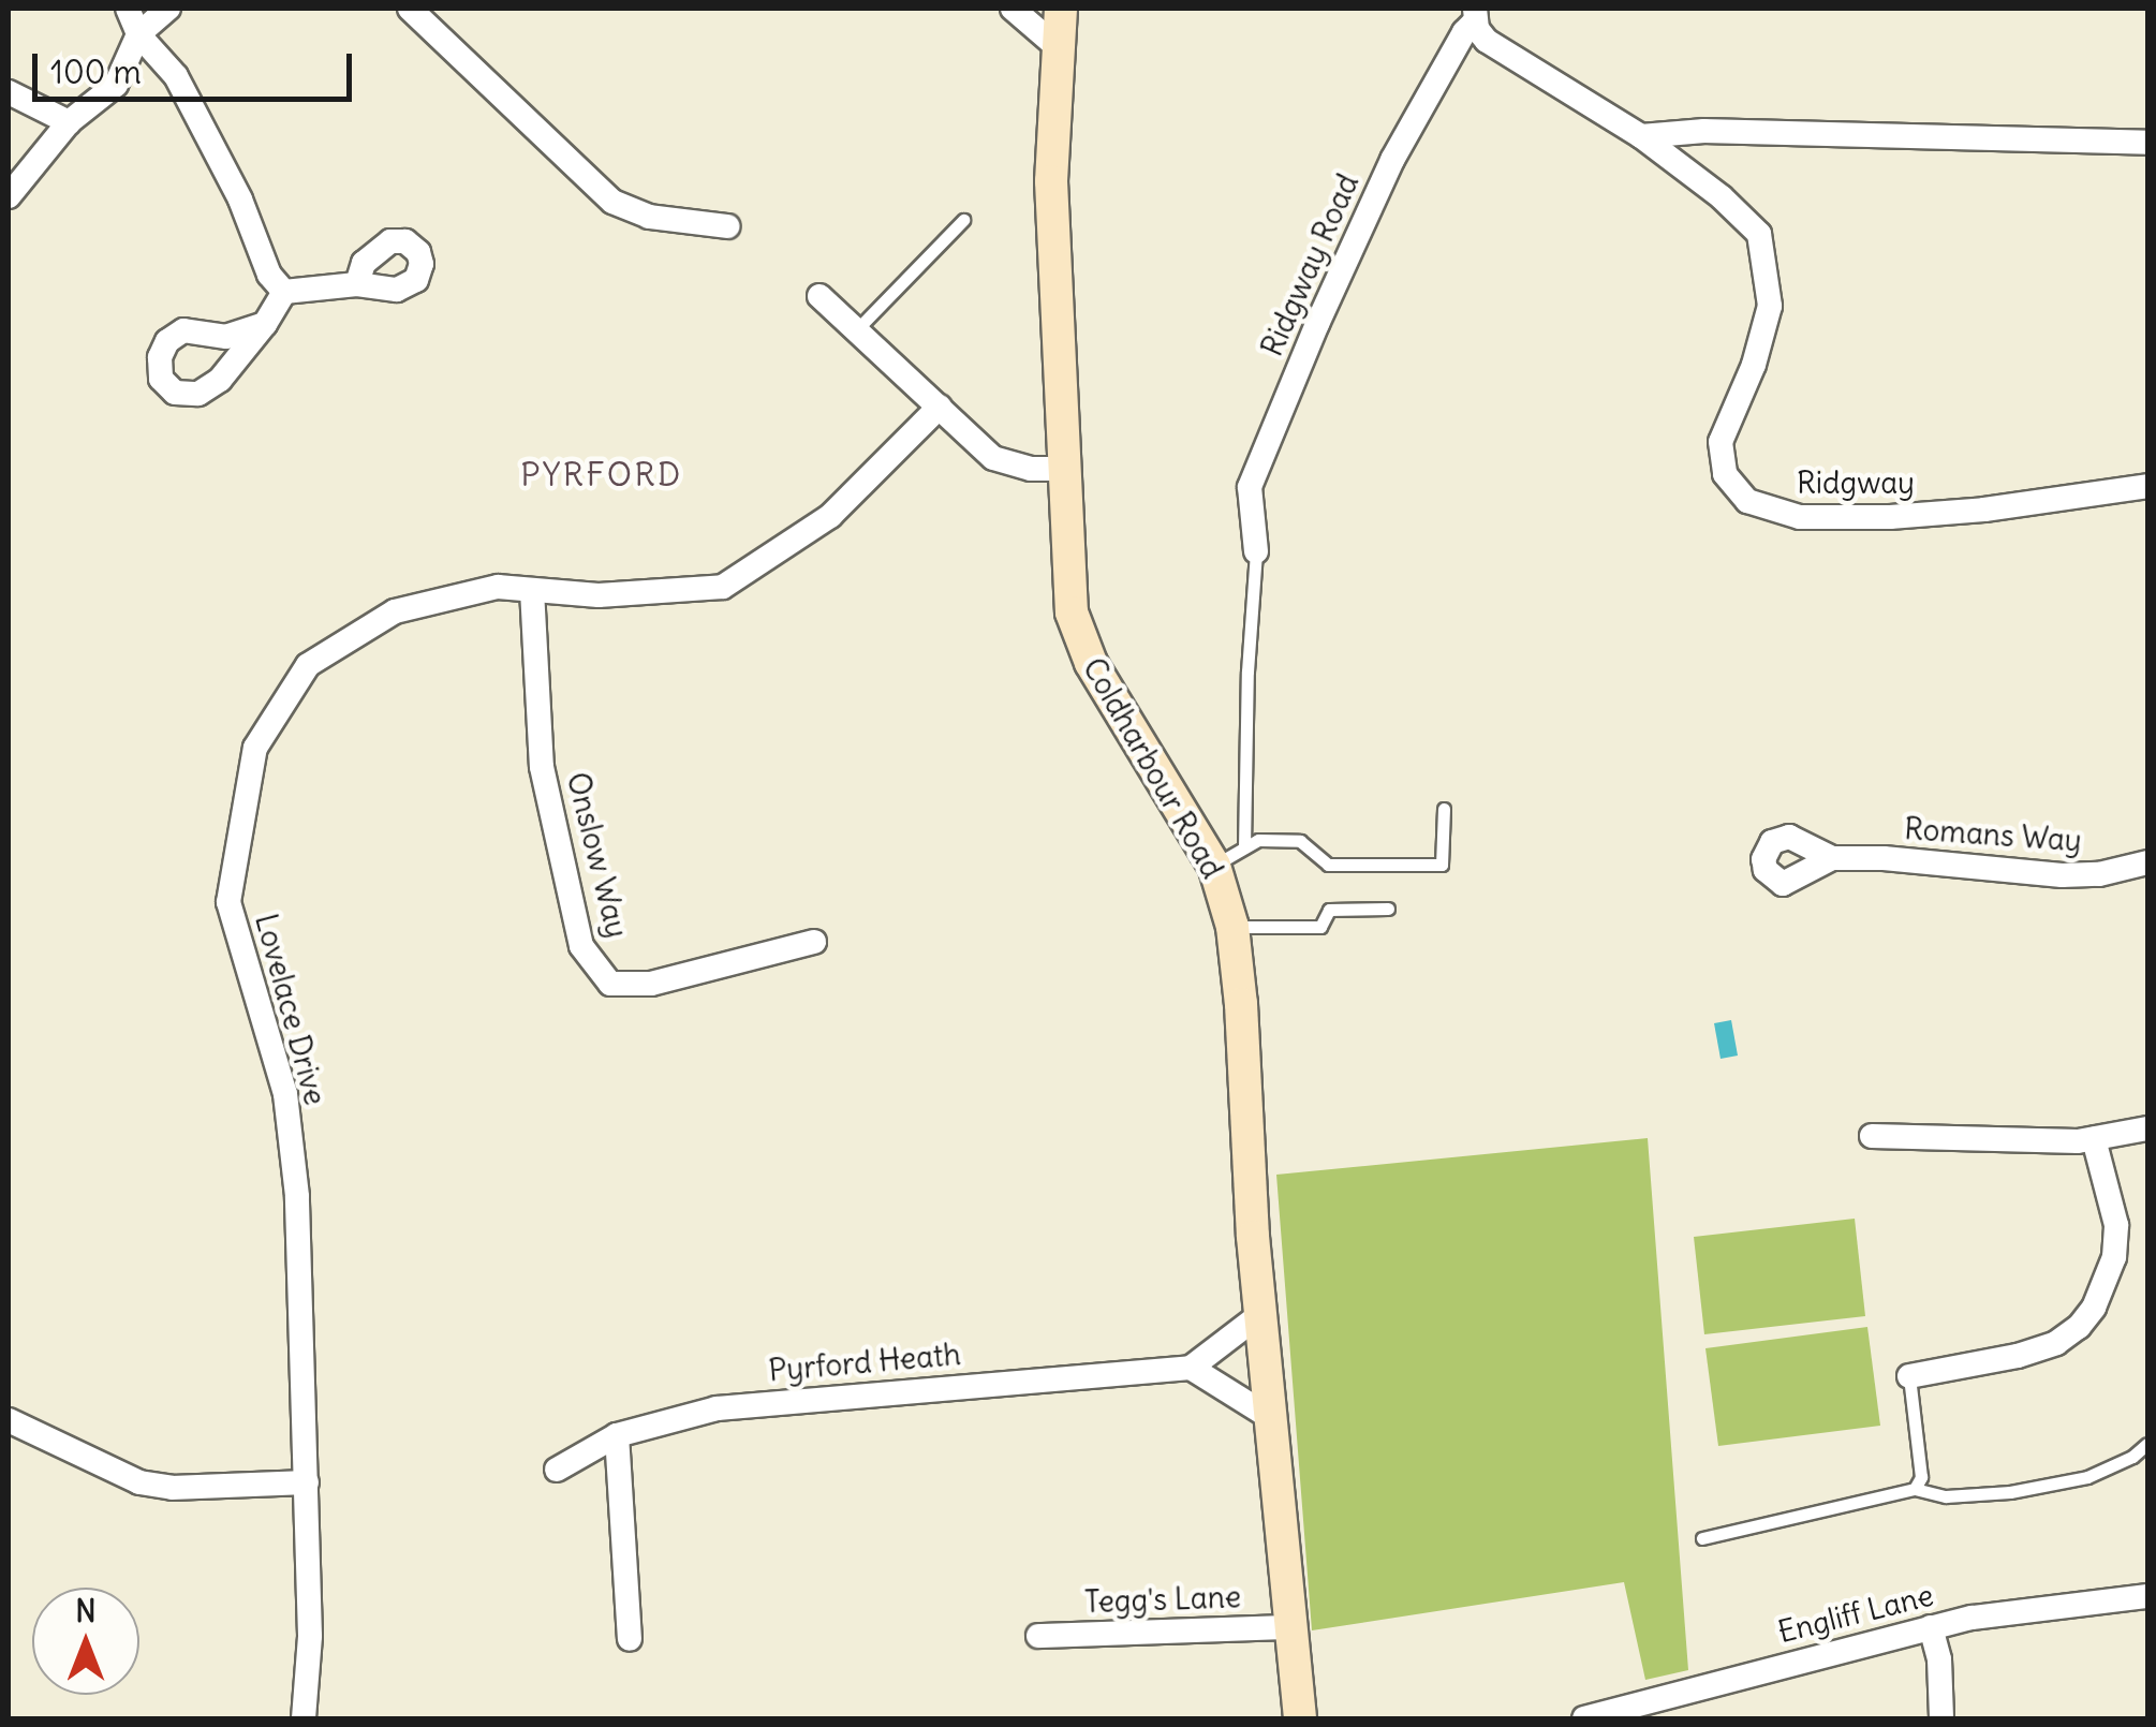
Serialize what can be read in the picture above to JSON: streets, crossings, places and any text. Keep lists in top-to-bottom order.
{
  "streets": {
    "main road": ["Coldharbour Road"],
    "street": [
      "Ridgway Road",
      "Ridgway",
      "Romans Way",
      "Onslow Way",
      "Lovelace Drive",
      "Pyrford Heath",
      "Tegg's Lane",
      "Engliff Lane"
    ]
  },
  "crossings": [
    ["Ridgway Road", "Ridgway"],
    ["Coldharbour Road", "Tegg's Lane"],
    ["Onslow Way", "Lovelace Drive"]
  ],
  "districts": ["PYRFORD"],
  "scale_bar": "100 m",
  "north": "top"
}
